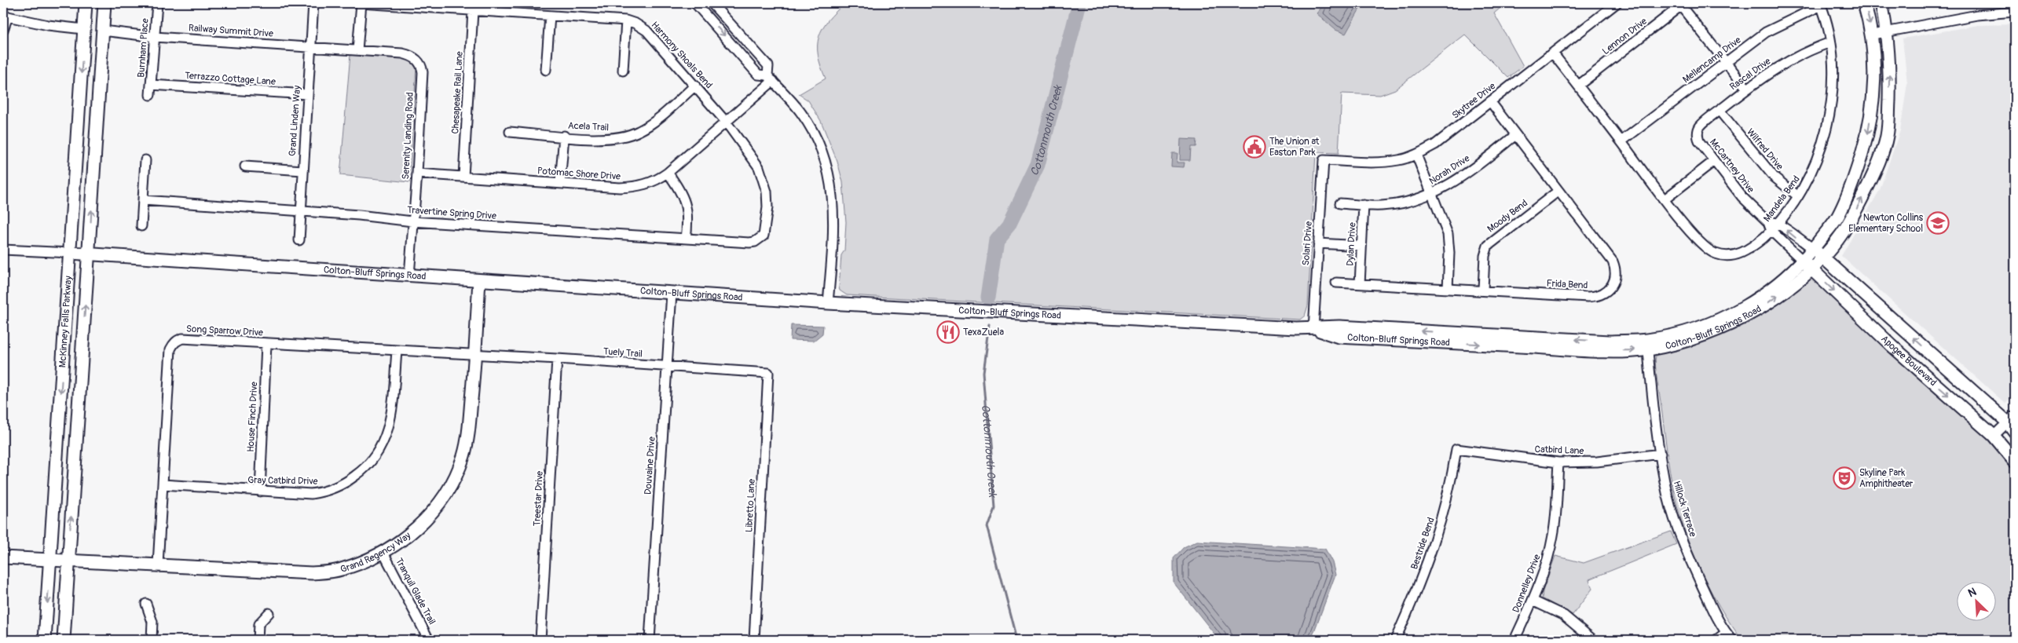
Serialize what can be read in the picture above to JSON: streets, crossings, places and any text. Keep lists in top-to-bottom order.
{
  "streets": {
    "street": [
      "Railway Summit Drive",
      "Lennon Drive",
      "Burnham Place",
      "Harmony Shoals Bend",
      "Mellencamp Drive",
      "Rascal Drive",
      "Terrazzo Cottage Lane",
      "Chesapeake Rail Lane",
      "Skytree Drive",
      "Grand Linden Way",
      "Acela Trail",
      "Serenity Landing Road",
      "Wilfred Drive",
      "McCartney Drive",
      "Norah Drive",
      "Potomac Shore Drive",
      "Mandela Bend",
      "Travertine Spring Drive",
      "Moody Bend",
      "Solari Drive",
      "Dylan Drive",
      "Colton-Bluff Springs Road",
      "Frida Bend",
      "McKinney Falls Parkway",
      "Song Sparrow Drive",
      "Tuely Trail",
      "Apogee Boulevard",
      "House Finch Drive",
      "Catbird Lane",
      "Douvaine Drive",
      "Gray Catbird Drive",
      "Treestar Drive",
      "Libretto Lane",
      "Hillock Terrace",
      "Bestride Bend",
      "Grand Regency Way",
      "Donnelley Drive",
      "Tranquil Glade Trail"
    ]
  },
  "crossings": [
    ["Railway Summit Drive", "Burnham Place"],
    ["Railway Summit Drive", "Grand Linden Way"],
    ["Railway Summit Drive", "Serenity Landing Road"],
    ["Railway Summit Drive", "McKinney Falls Parkway"],
    ["Lennon Drive", "Mandela Bend"],
    ["Burnham Place", "Terrazzo Cottage Lane"],
    ["Harmony Shoals Bend", "Chesapeake Rail Lane"],
    ["Harmony Shoals Bend", "Acela Trail"],
    ["Harmony Shoals Bend", "Potomac Shore Drive"],
    ["Harmony Shoals Bend", "Travertine Spring Drive"],
    ["Mellencamp Drive", "Mandela Bend"],
    ["Rascal Drive", "Wilfred Drive"],
    ["Rascal Drive", "McCartney Drive"],
    ["Rascal Drive", "Mandela Bend"],
    ["Terrazzo Cottage Lane", "Grand Linden Way"],
    ["Chesapeake Rail Lane", "Potomac Shore Drive"],
    ["Skytree Drive", "Mandela Bend"],
    ["Skytree Drive", "Solari Drive"],
    ["Skytree Drive", "Frida Bend"],
    ["Grand Linden Way", "Travertine Spring Drive"],
    ["Serenity Landing Road", "Potomac Shore Drive"],
    ["Serenity Landing Road", "Travertine Spring Drive"],
    ["Serenity Landing Road", "Colton-Bluff Springs Road"],
    ["Wilfred Drive", "Mandela Bend"],
    ["McCartney Drive", "Mandela Bend"],
    ["McCartney Drive", "Colton-Bluff Springs Road"],
    ["McCartney Drive", "Apogee Boulevard"],
    ["Norah Drive", "Dylan Drive"],
    ["Norah Drive", "Frida Bend"],
    ["Moody Bend", "Frida Bend"],
    ["Solari Drive", "Colton-Bluff Springs Road"],
    ["Dylan Drive", "Frida Bend"],
    ["Colton-Bluff Springs Road", "McKinney Falls Parkway"],
    ["Colton-Bluff Springs Road", "Apogee Boulevard"],
    ["Colton-Bluff Springs Road", "Douvaine Drive"],
    ["Colton-Bluff Springs Road", "Hillock Terrace"],
    ["Colton-Bluff Springs Road", "Grand Regency Way"],
    ["McKinney Falls Parkway", "Grand Regency Way"],
    ["Song Sparrow Drive", "Tuely Trail"],
    ["Song Sparrow Drive", "House Finch Drive"],
    ["Song Sparrow Drive", "Gray Catbird Drive"],
    ["Song Sparrow Drive", "Grand Regency Way"],
    ["Tuely Trail", "Douvaine Drive"],
    ["Tuely Trail", "Treestar Drive"],
    ["Tuely Trail", "Libretto Lane"],
    ["Tuely Trail", "Grand Regency Way"],
    ["House Finch Drive", "Gray Catbird Drive"],
    ["Catbird Lane", "Hillock Terrace"],
    ["Catbird Lane", "Bestride Bend"],
    ["Catbird Lane", "Donnelley Drive"],
    ["Grand Regency Way", "Tranquil Glade Trail"]
  ],
  "water": ["Cottonmouth Creek"],
  "places": {
    "public building": ["The Union at Easton Park"],
    "school or university": ["Newton Collins Elementary School"],
    "restaurant": ["TexaZuela"],
    "theatre": ["Skyline Park Amphitheater"]
  },
  "north": "top left"
}
